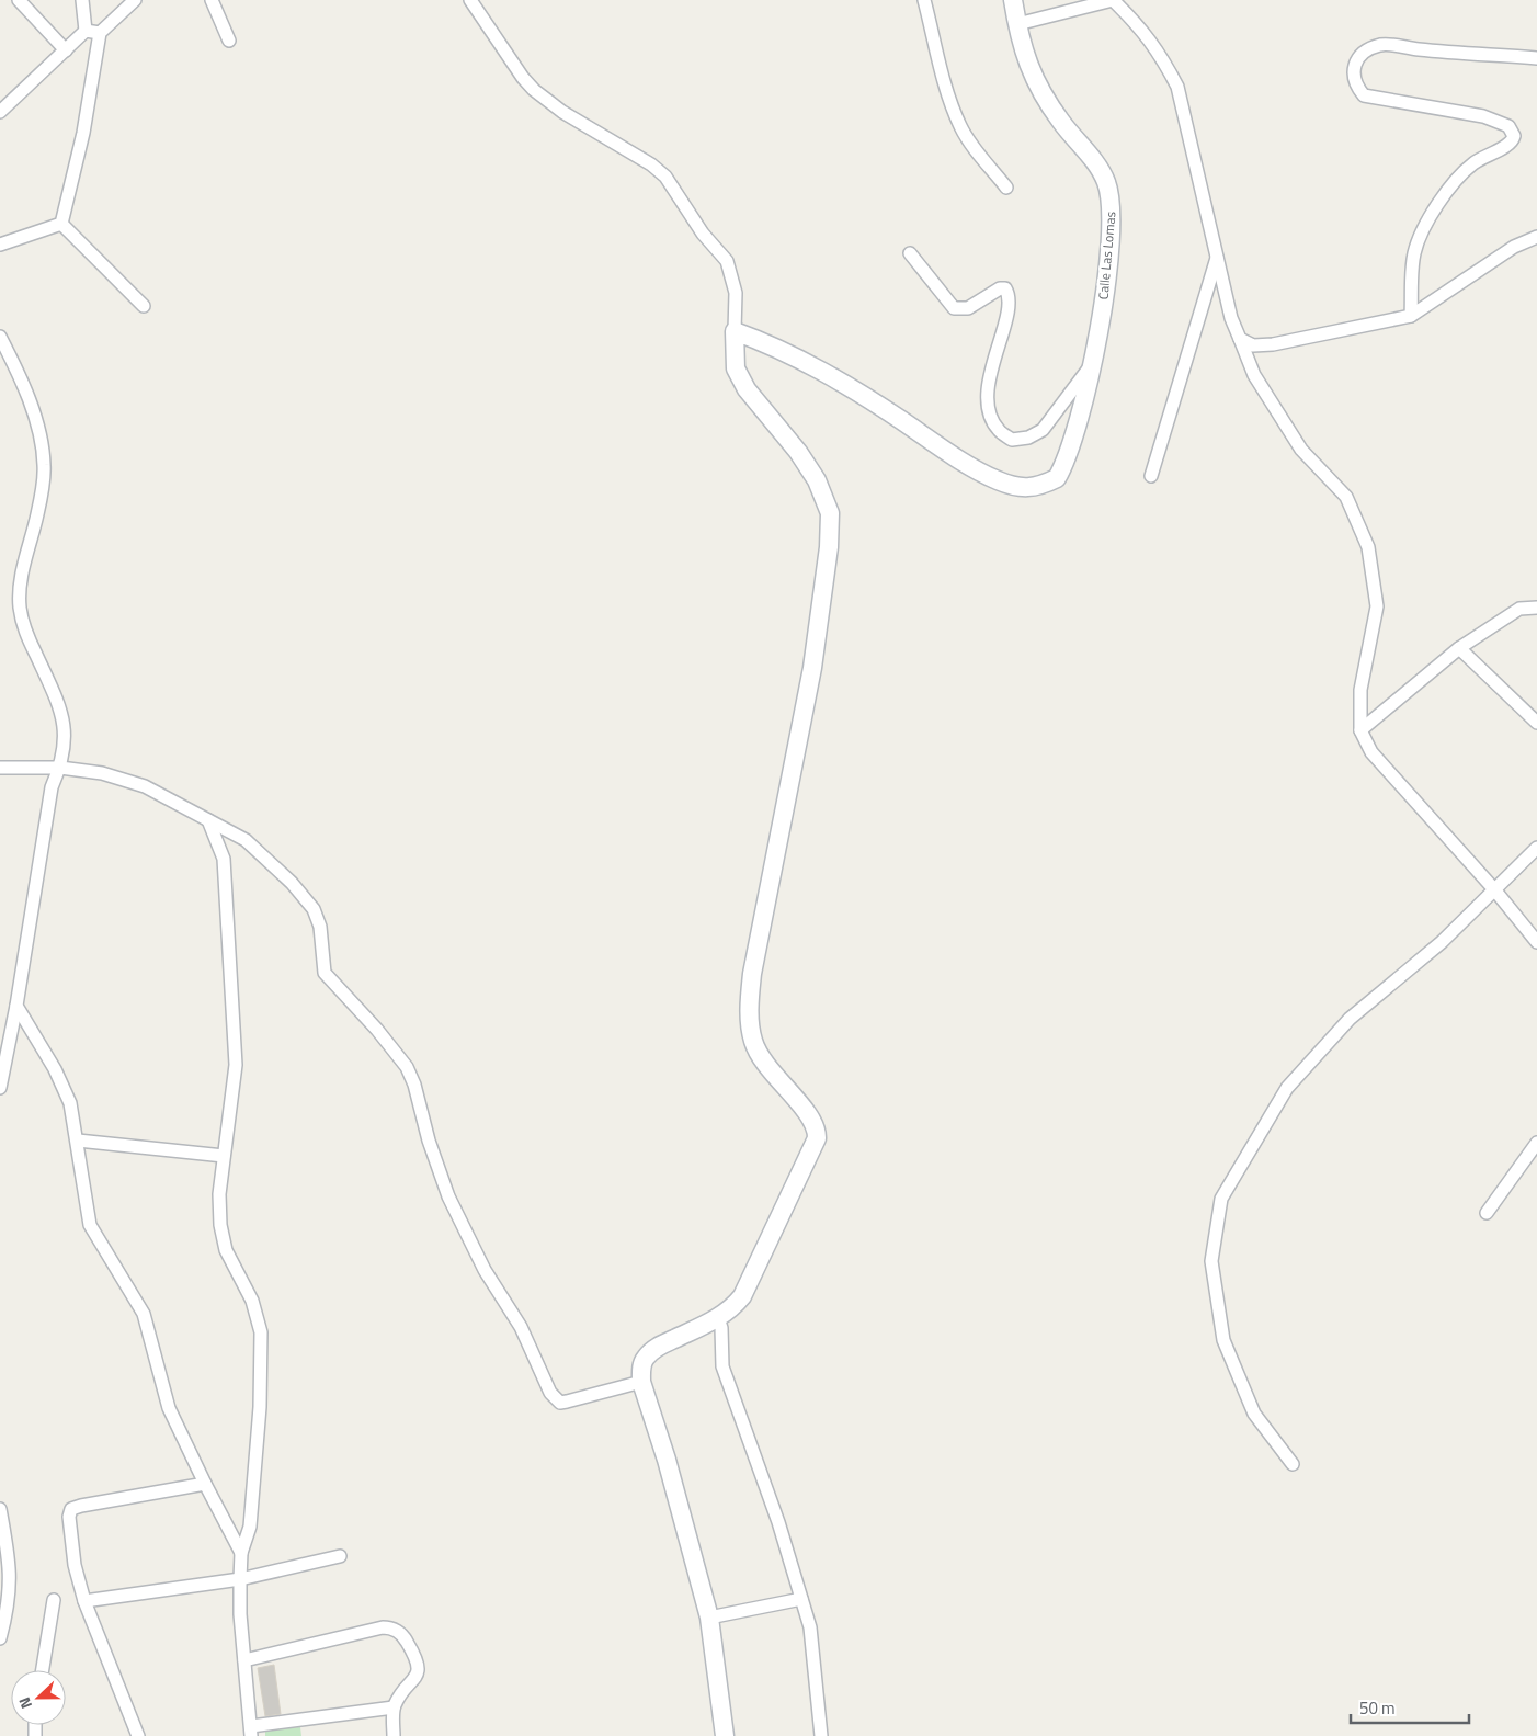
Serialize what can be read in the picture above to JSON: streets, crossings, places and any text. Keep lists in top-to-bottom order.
{
  "streets": {
    "street": ["Calle Las Lomas"]
  },
  "scale_bar": "50 m",
  "north": "left"
}
